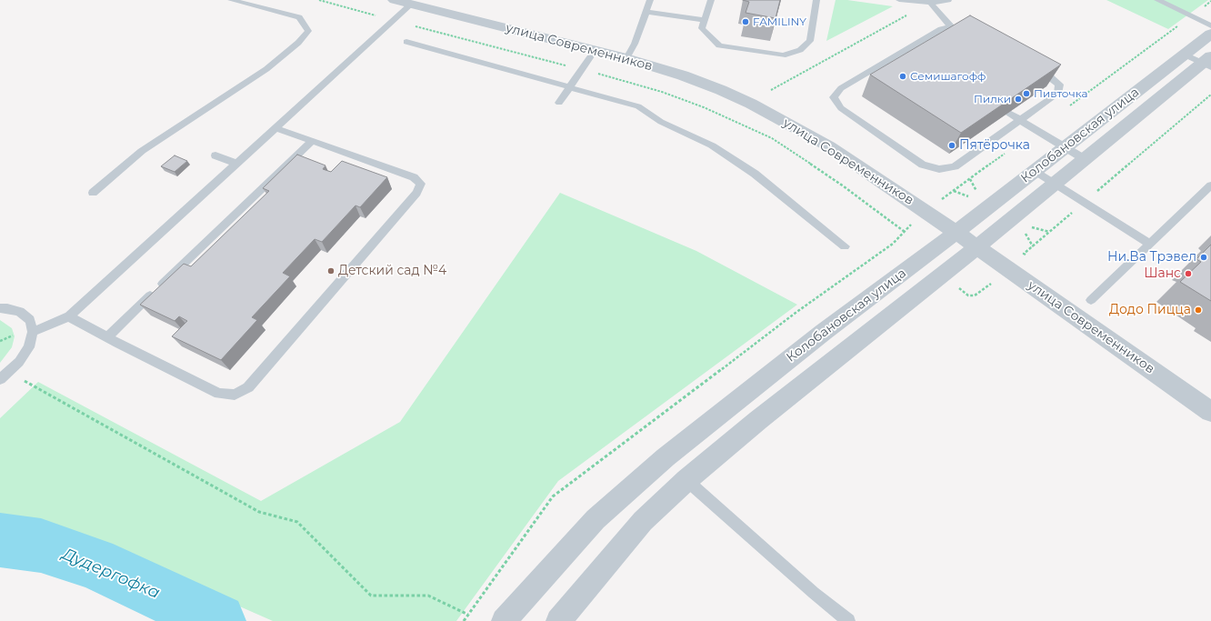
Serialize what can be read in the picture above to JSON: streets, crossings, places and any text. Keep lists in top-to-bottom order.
{
  "streets": {
    "street": ["улица Современников", "Колобановская улица"]
  },
  "crossings": [
    ["улица Современников", "Колобановская улица"]
  ],
  "water": ["Дудергофка"],
  "places": [
    "FAMILINY",
    "Семишагофф",
    "Пивточка",
    "Пилки",
    "Пятёрочка",
    "Ни.Ва Трэвел",
    "Детский сад №4",
    "Шанс",
    "Додо Пицца"
  ]
}
